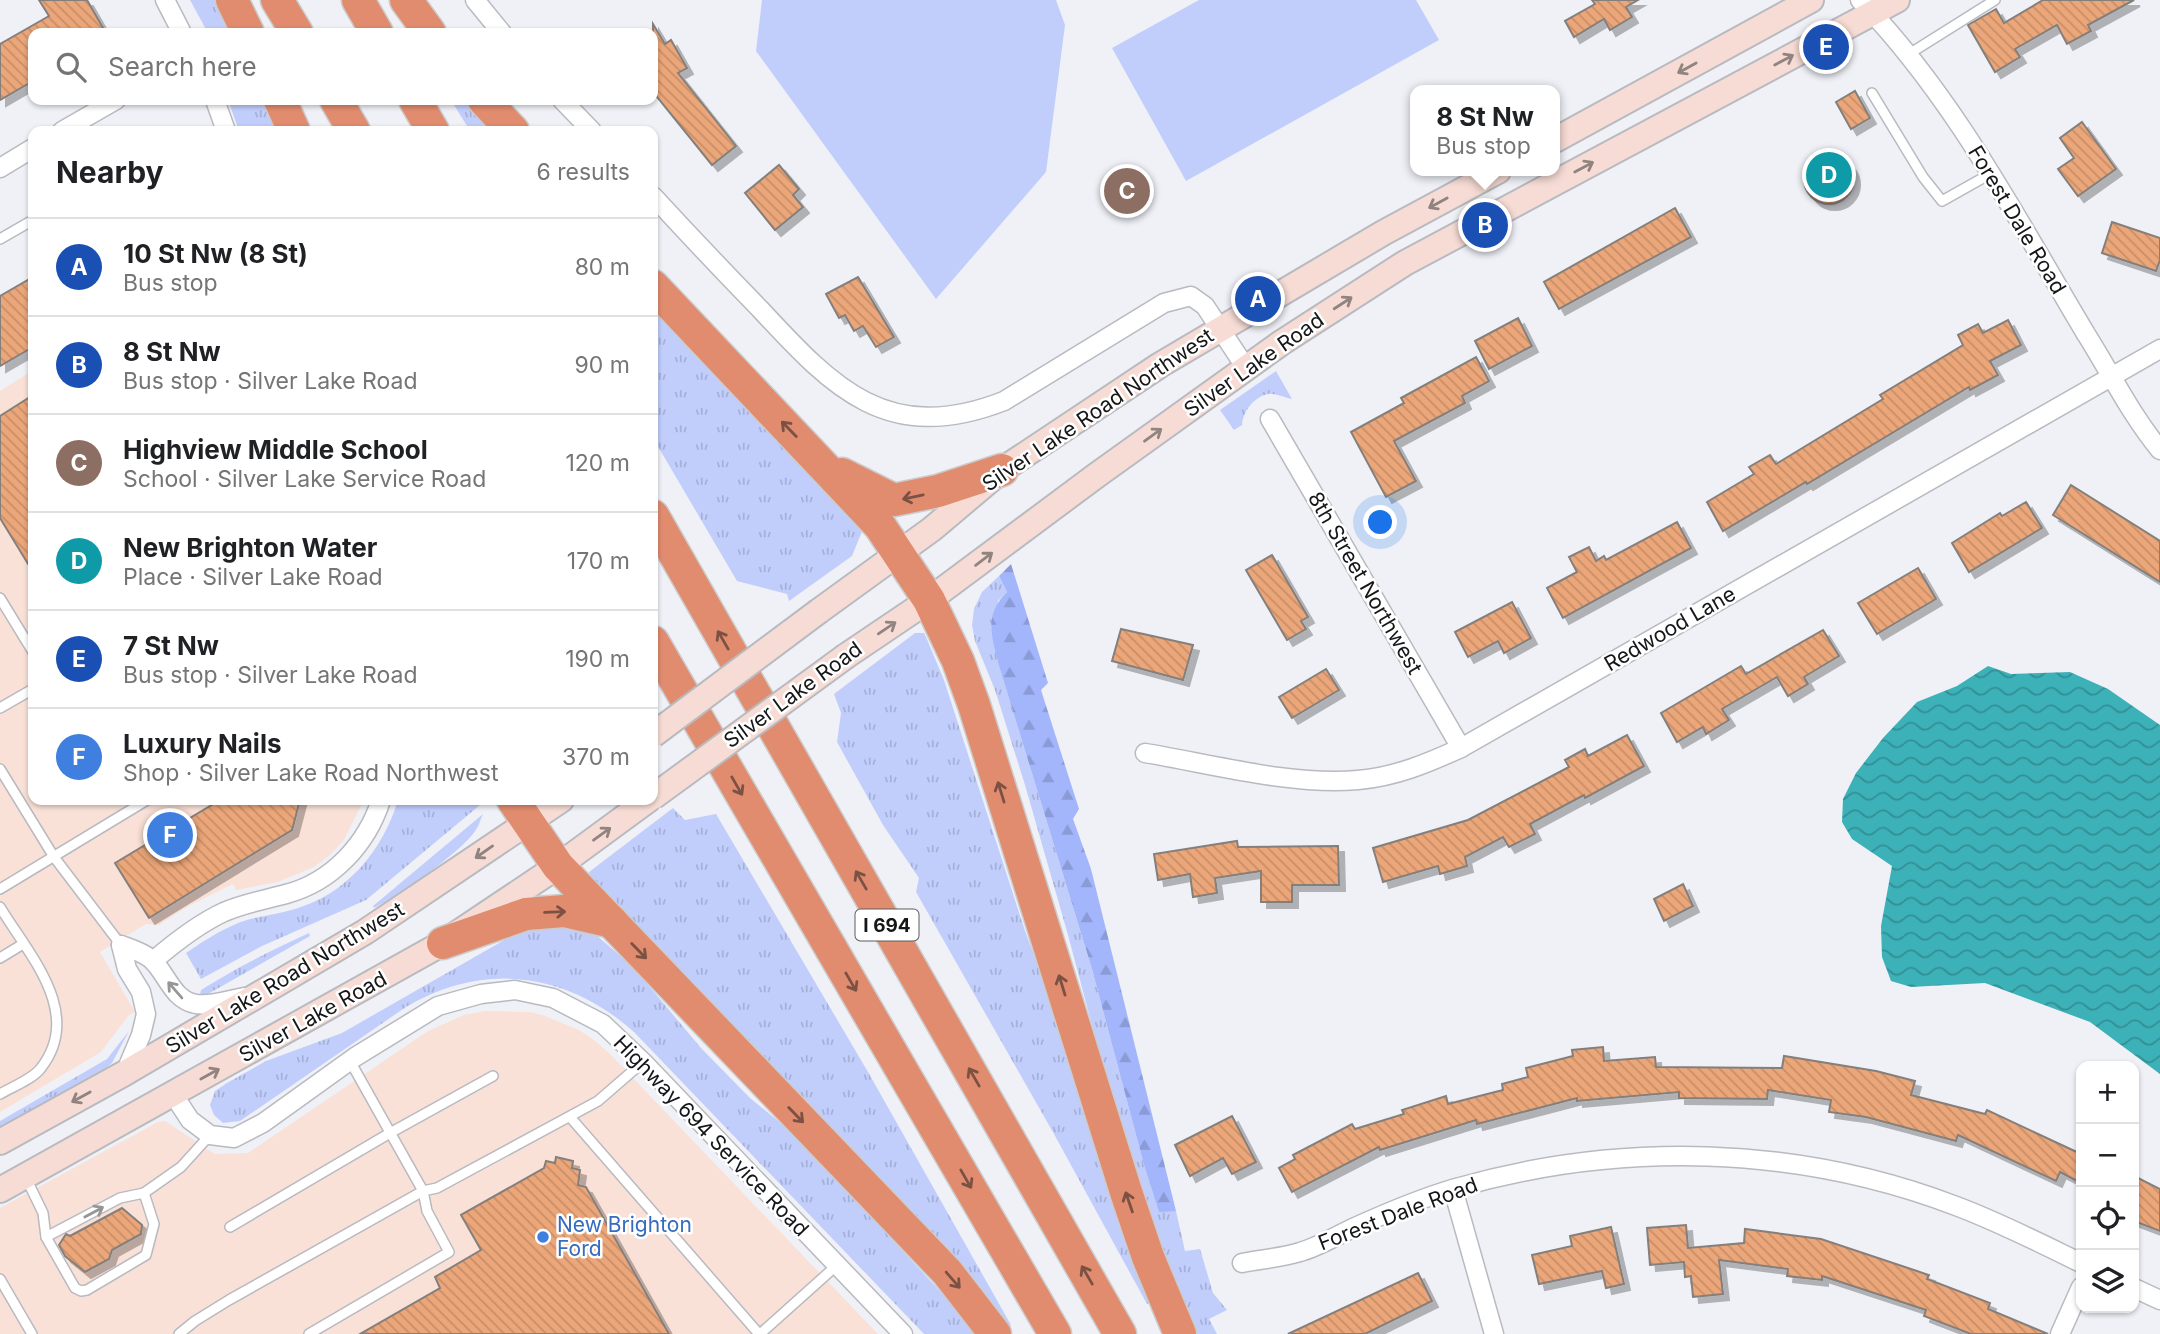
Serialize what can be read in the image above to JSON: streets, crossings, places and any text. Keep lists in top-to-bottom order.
{
  "streets": {
    "highway": ["I 694"],
    "main road": ["Silver Lake Road", "Silver Lake Road Northwest"],
    "street": [
      "Forest Dale Road",
      "8th Street Northwest",
      "Redwood Lane",
      "Highway 694 Service Road"
    ]
  },
  "crossings": [
    ["Forest Dale Road", "Silver Lake Road"],
    ["Forest Dale Road", "Redwood Lane"],
    ["8th Street Northwest", "Redwood Lane"]
  ],
  "one_way": ["Silver Lake Road", "Silver Lake Road Northwest"],
  "places": ["New Brighton Ford"],
  "page": {
    "pins": [
      "E",
      "D",
      "C",
      "B",
      "A",
      "F"
    ],
    "search": "Search here",
    "popup": ["8 St Nw", "Bus stop"],
    "heading": ["Nearby", "6 results"],
    "list": [
      {
        "mark": "A",
        "name": "10 St Nw (8 St)",
        "note": "Bus stop",
        "value": "80 m"
      },
      {
        "mark": "B",
        "name": "8 St Nw",
        "note": "Bus stop · Silver Lake Road",
        "value": "90 m"
      },
      {
        "mark": "C",
        "name": "Highview Middle School",
        "note": "School · Silver Lake Service Road",
        "value": "120 m"
      },
      {
        "mark": "D",
        "name": "New Brighton Water",
        "note": "Place · Silver Lake Road",
        "value": "170 m"
      },
      {
        "mark": "E",
        "name": "7 St Nw",
        "note": "Bus stop · Silver Lake Road",
        "value": "190 m"
      },
      {
        "mark": "F",
        "name": "Luxury Nails",
        "note": "Shop · Silver Lake Road Northwest",
        "value": "370 m"
      }
    ],
    "map_buttons": ["+", "−"]
  }
}
